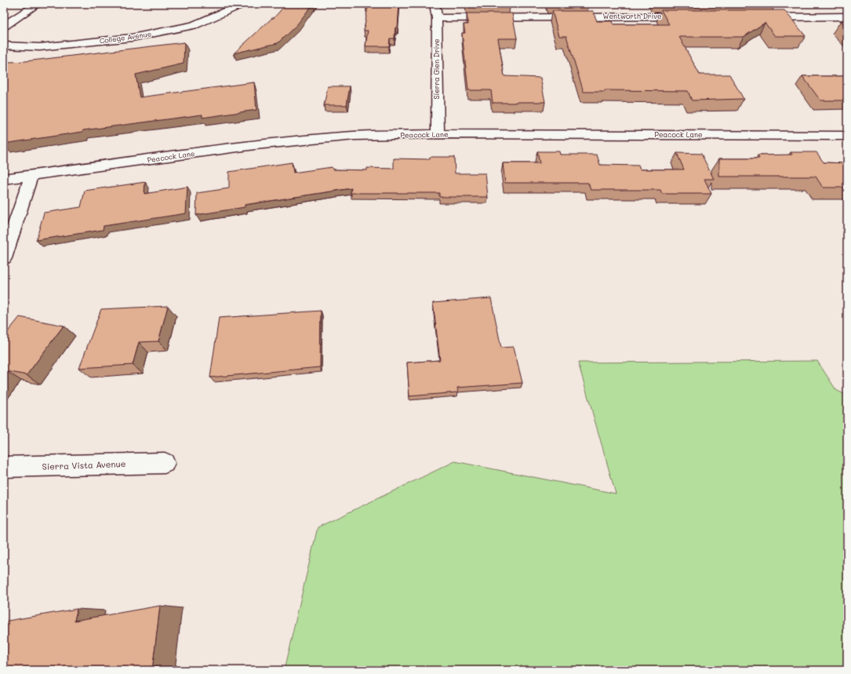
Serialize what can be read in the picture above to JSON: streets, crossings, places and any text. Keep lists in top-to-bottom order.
{
  "streets": {
    "street": [
      "Wentworth Drive",
      "College Avenue",
      "Sierra Glen Drive",
      "Peacock Lane",
      "Sierra Vista Avenue"
    ]
  },
  "crossings": [
    ["Wentworth Drive", "Sierra Glen Drive"],
    ["Sierra Glen Drive", "Peacock Lane"]
  ]
}
